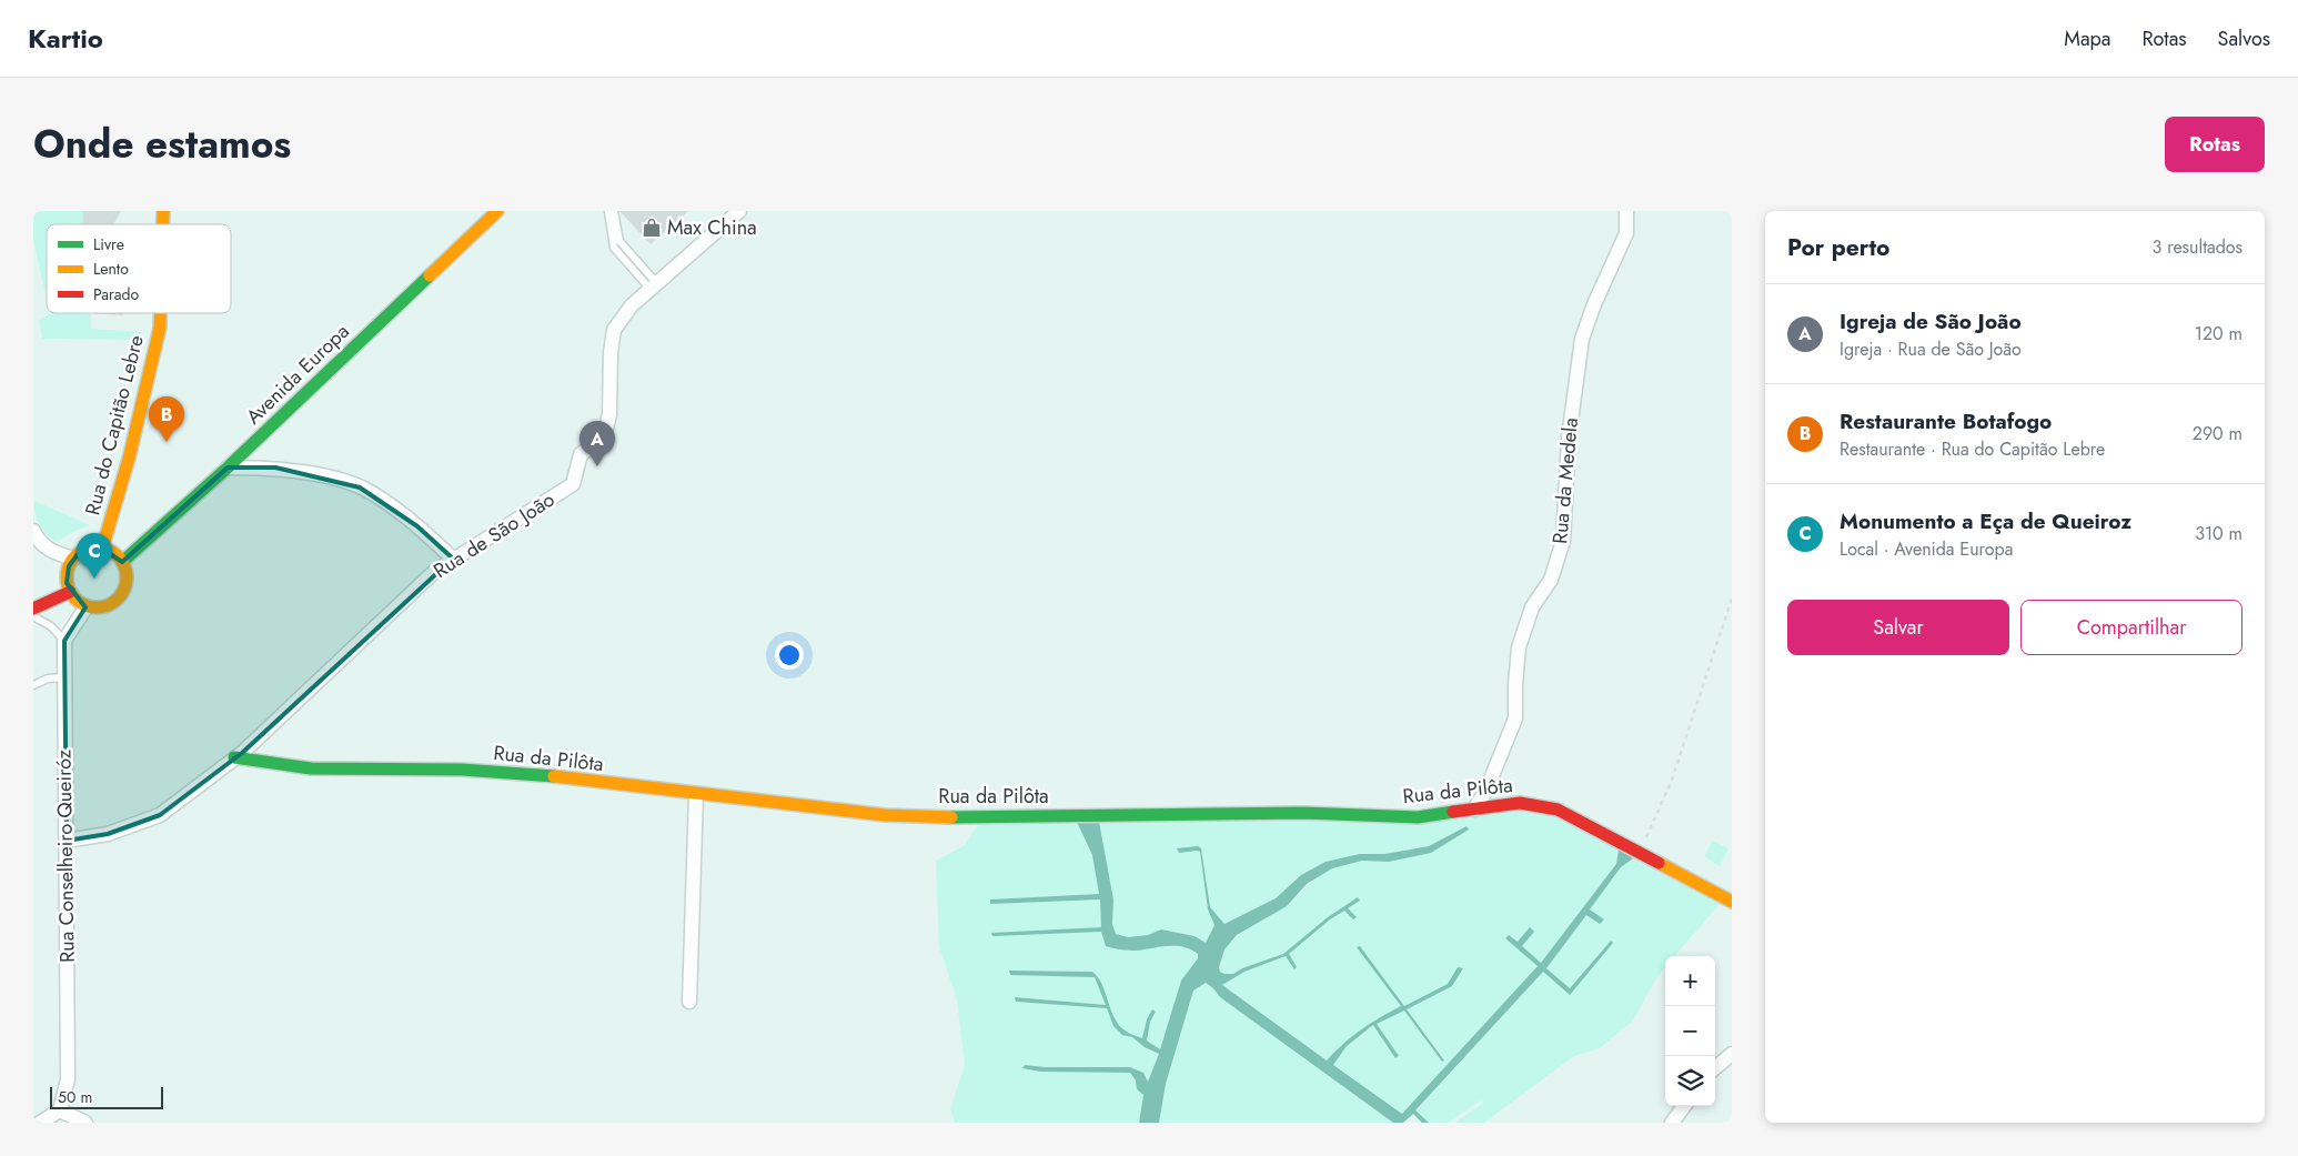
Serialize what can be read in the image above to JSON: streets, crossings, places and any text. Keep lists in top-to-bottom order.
{
  "streets": {
    "street": [
      "Avenida Europa",
      "Rua do Capitão Lebre",
      "Rua da Medela",
      "Rua de São João",
      "Rua da Pilôta",
      "Rua Conselheiro Queiróz"
    ]
  },
  "crossings": [
    ["Avenida Europa", "Rua do Capitão Lebre"],
    ["Rua da Medela", "Rua da Pilôta"],
    ["Rua de São João", "Rua da Pilôta"],
    ["Rua de São João", "Rua Conselheiro Queiróz"]
  ],
  "places": {
    "shop": ["Max China"]
  },
  "legend": ["Livre", "Lento", "Parado"],
  "scale_bar": "50 m",
  "page": {
    "header": "Kartio",
    "nav": ["Mapa", "Rotas", "Salvos"],
    "title": "Onde estamos",
    "buttons": [
      "Rotas",
      ["Salvar", "Compartilhar"]
    ],
    "heading": ["Por perto", "3 resultados"],
    "list": [
      {
        "mark": "A",
        "name": "Igreja de São João",
        "note": "Igreja · Rua de São João",
        "value": "120 m"
      },
      {
        "mark": "B",
        "name": "Restaurante Botafogo",
        "note": "Restaurante · Rua do Capitão Lebre",
        "value": "290 m"
      },
      {
        "mark": "C",
        "name": "Monumento a Eça de Queiroz",
        "note": "Local · Avenida Europa",
        "value": "310 m"
      }
    ],
    "pins": ["B", "A", "C"],
    "map_buttons": ["+", "−"],
    "scale": "50 m"
  }
}
